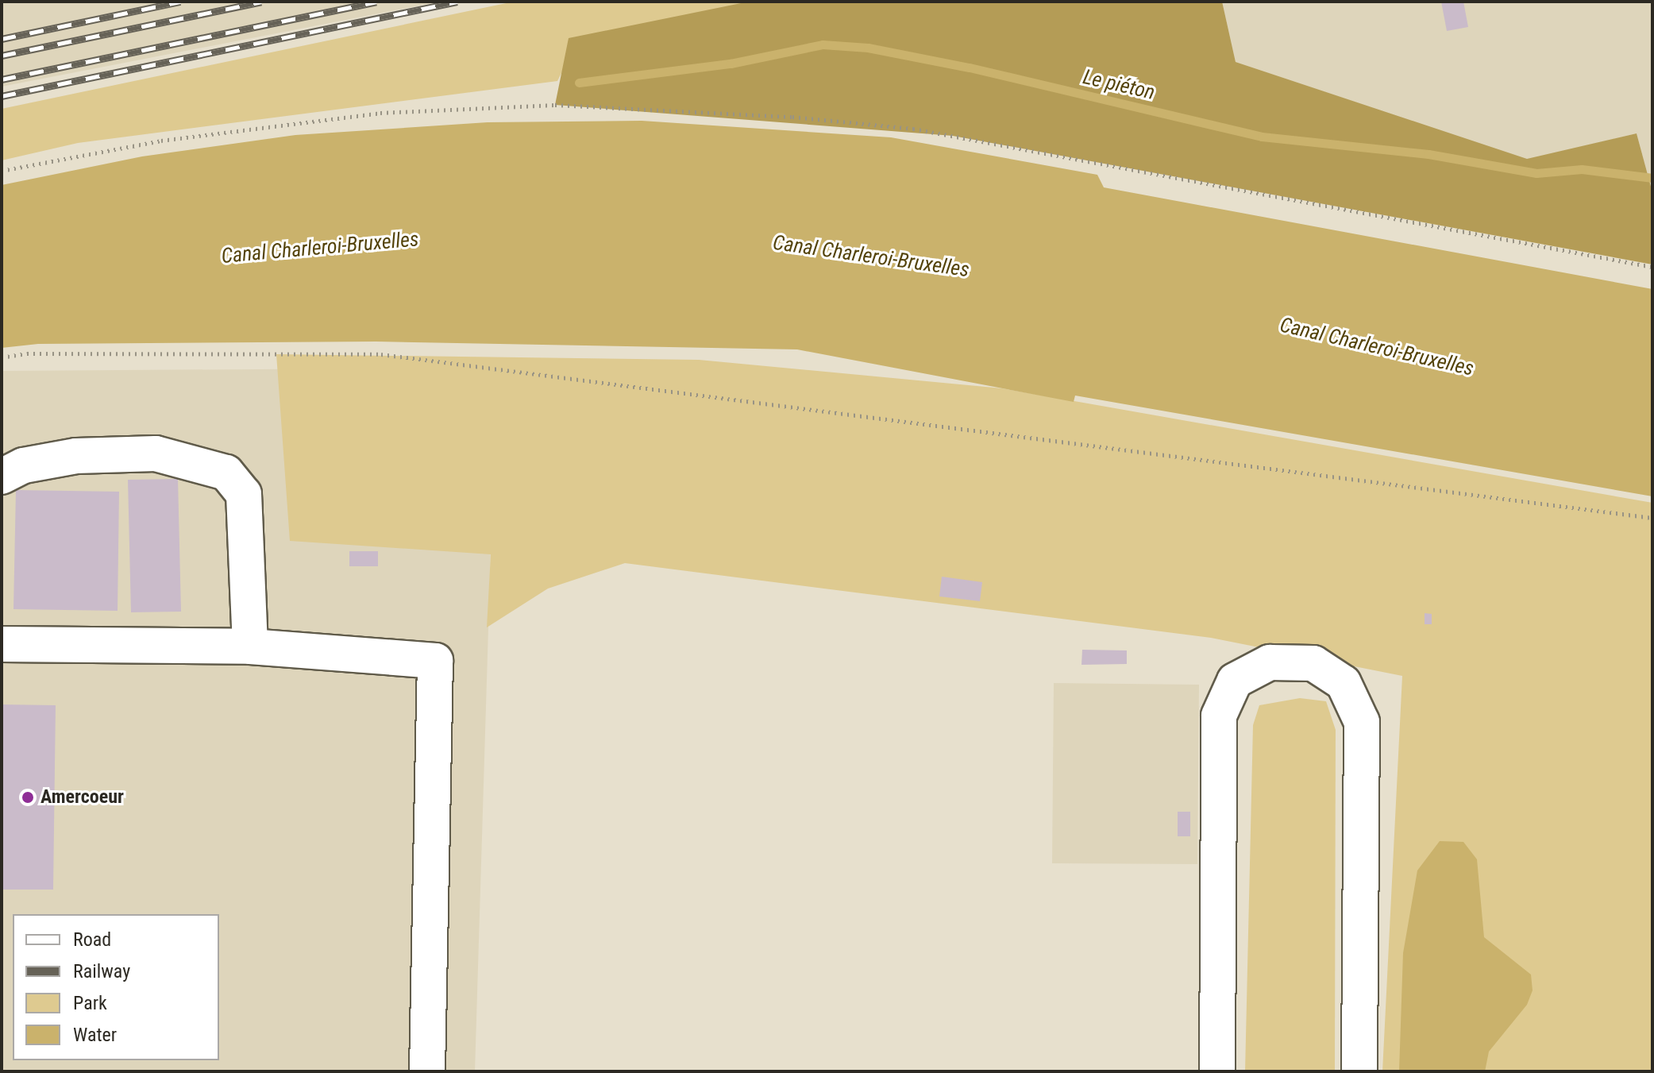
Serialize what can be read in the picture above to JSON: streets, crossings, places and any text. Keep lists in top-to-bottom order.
{
  "water": ["Le piéton", "Canal Charleroi-Bruxelles"],
  "places": ["Amercoeur"],
  "legend": [
    "Road",
    "Railway",
    "Park",
    "Water"
  ]
}
